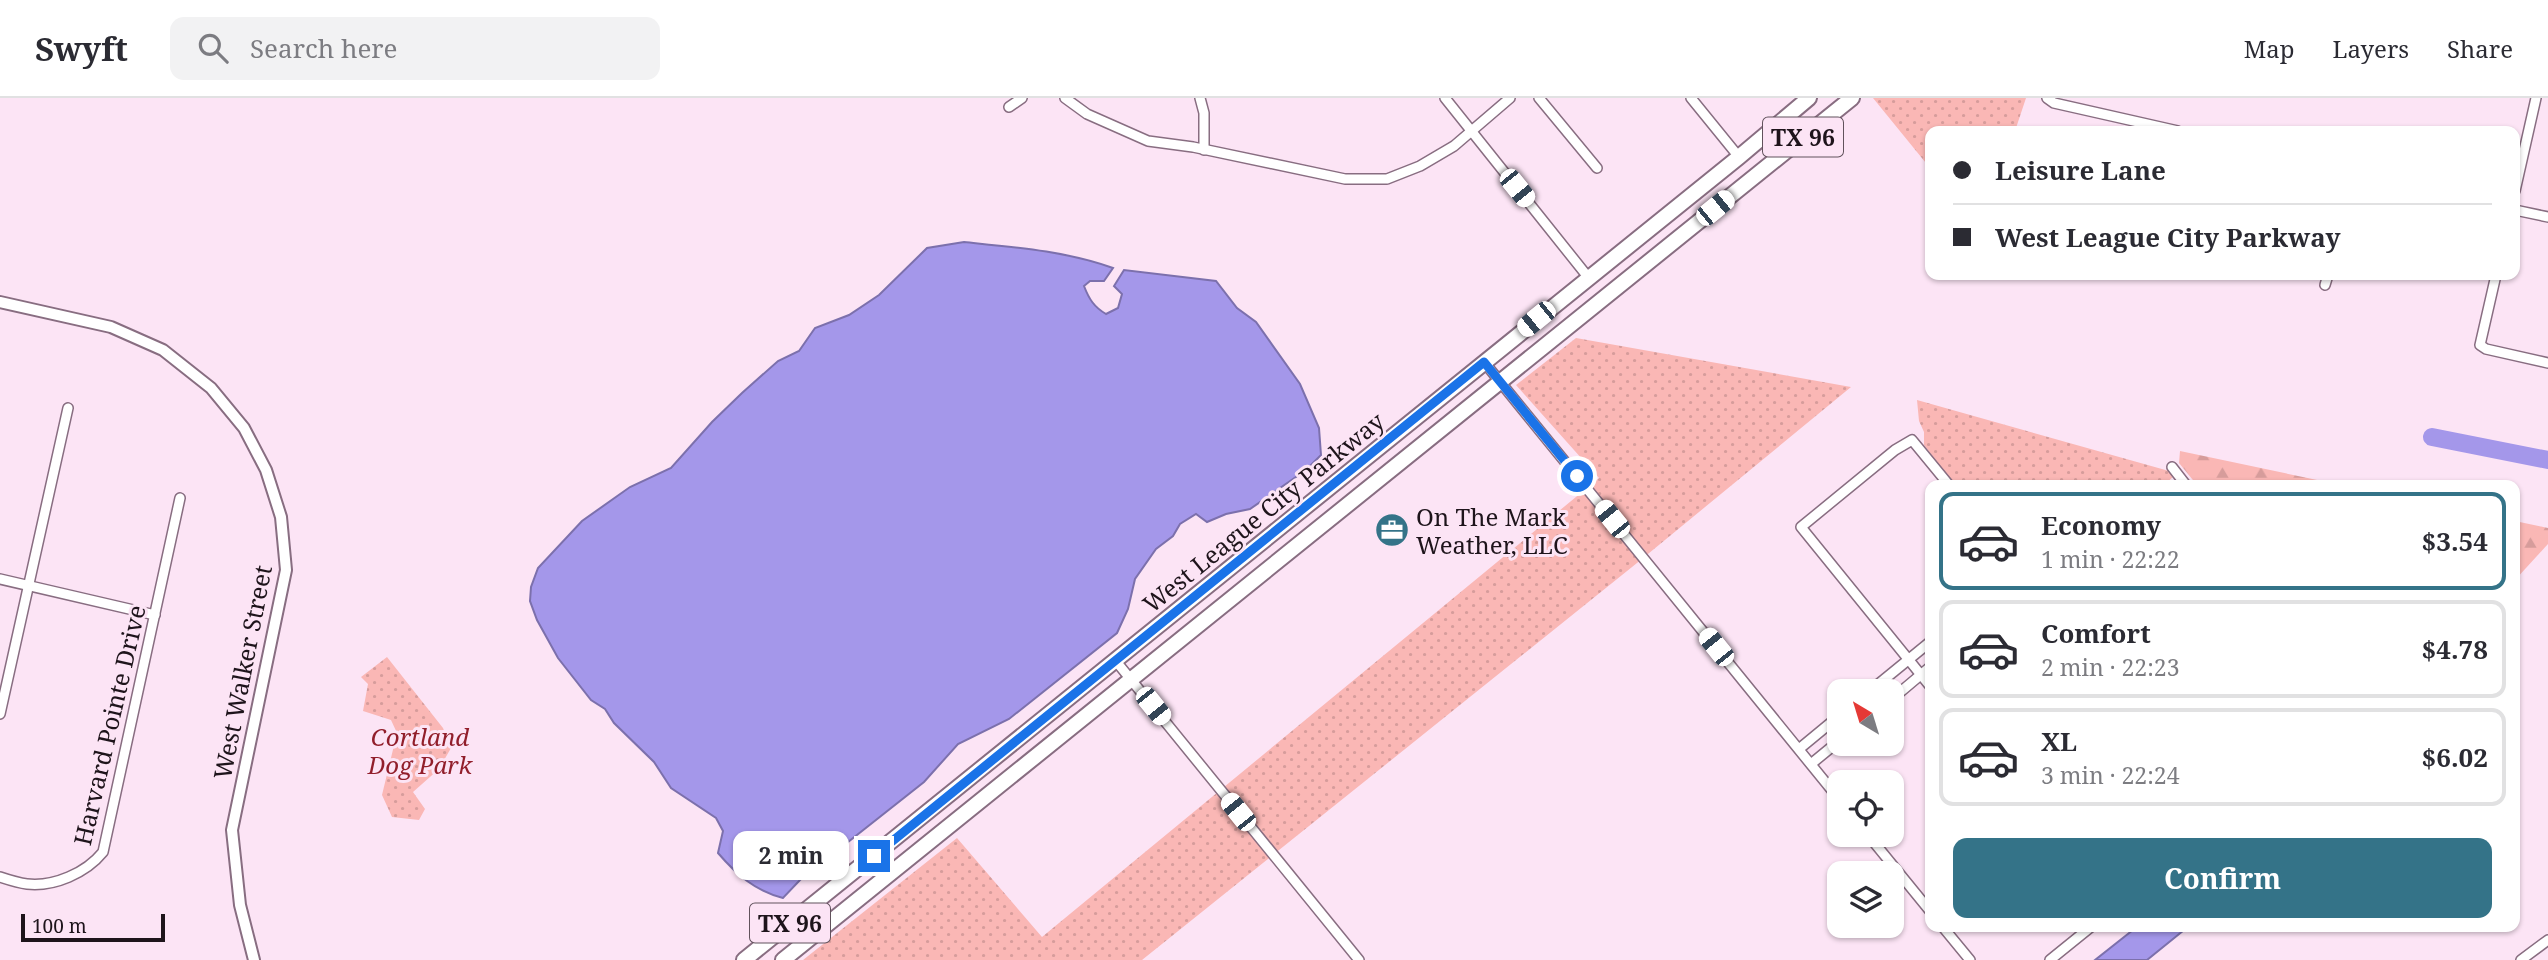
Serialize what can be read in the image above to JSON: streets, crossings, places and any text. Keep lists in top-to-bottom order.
{
  "streets": {
    "main road": ["TX 96", "West League City Parkway"],
    "street": ["West Walker Street", "Harvard Pointe Drive"]
  },
  "parks": ["Cortland Dog Park"],
  "places": {
    "office": ["On The Mark Weather, LLC"]
  },
  "scale_bar": "100 m",
  "north": "top left",
  "page": {
    "header": "Swyft",
    "search": "Search here",
    "nav": ["Map", "Layers", "Share"],
    "banner": ["Leisure Lane", "West League City Parkway"],
    "list": [
      {
        "name": "Economy",
        "note": "1 min · 22:22",
        "value": "$3.54"
      },
      {
        "name": "Comfort",
        "note": "2 min · 22:23",
        "value": "$4.78"
      },
      {
        "name": "XL",
        "note": "3 min · 22:24",
        "value": "$6.02"
      }
    ],
    "buttons": "Confirm",
    "bubble": "2 min",
    "scale": "100 m"
  }
}
